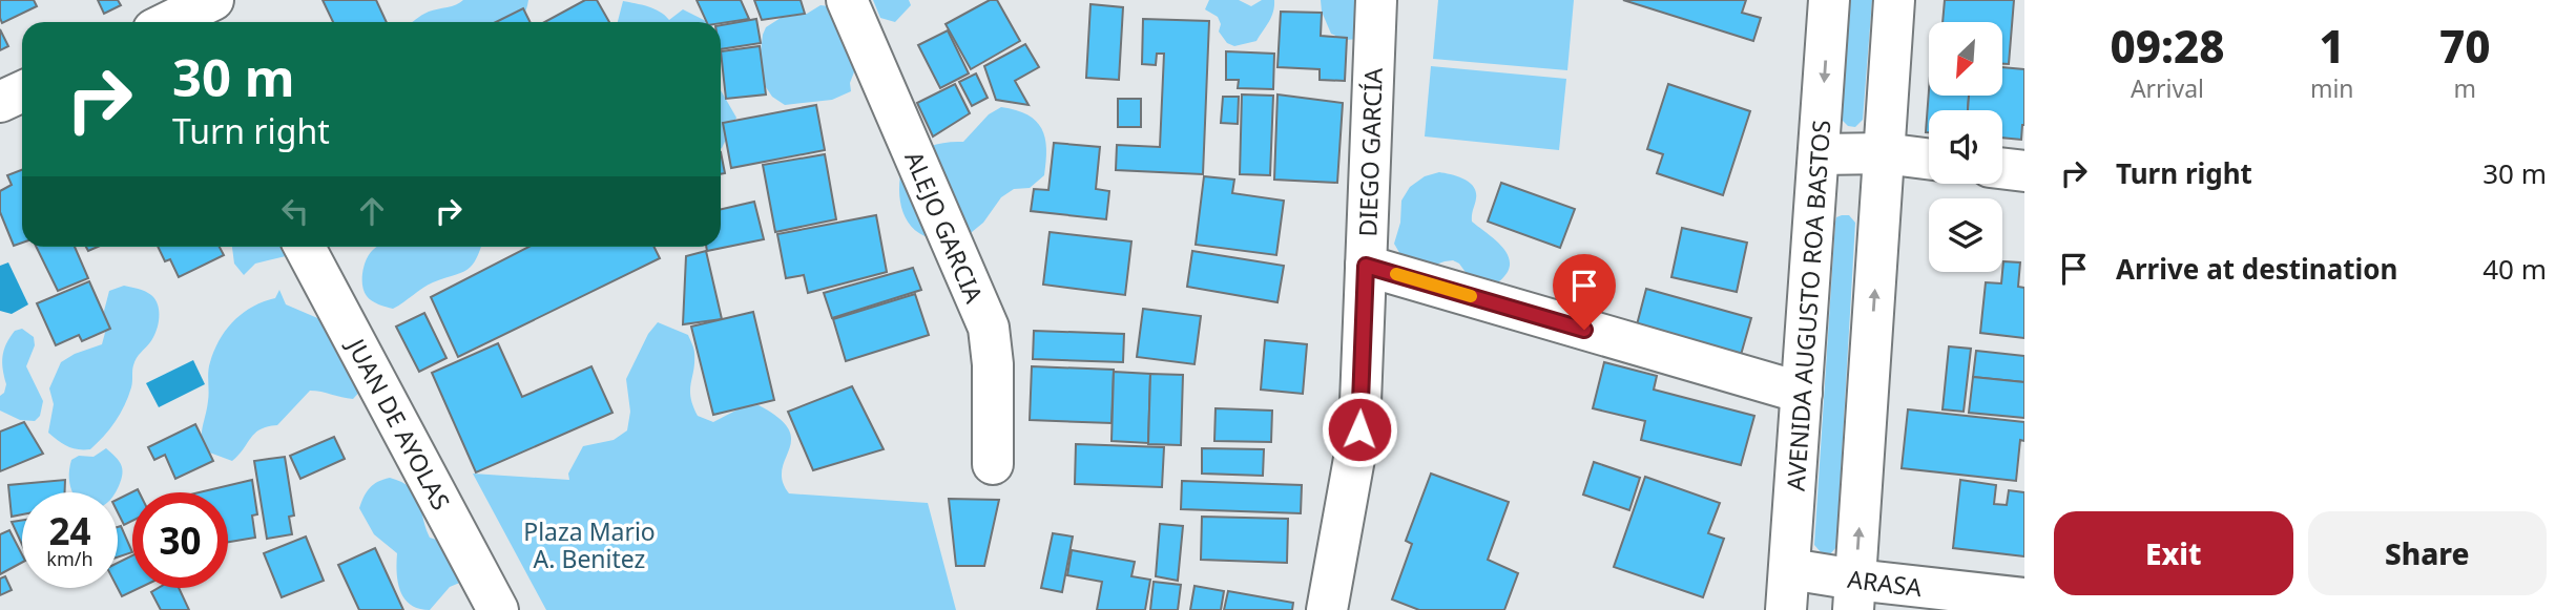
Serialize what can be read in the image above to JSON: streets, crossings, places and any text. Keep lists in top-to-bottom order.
{
  "streets": {
    "street": [
      "DIEGO GARCÍA",
      "ALEJO GARCIA",
      "AVENIDA AUGUSTO ROA BASTOS",
      "JUAN DE AYOLAS",
      "ARASA"
    ]
  },
  "crossings": [
    ["AVENIDA AUGUSTO ROA BASTOS", "ARASA"]
  ],
  "parks": ["Plaza Mario A. Benitez"],
  "north": "bottom left",
  "page": {
    "eta": [
      "09:28",
      "Arrival",
      "1",
      "min",
      "70",
      "m"
    ],
    "turn": ["30 m", "Turn right"],
    "list": [
      {
        "name": "Turn right",
        "value": "30 m"
      },
      {
        "name": "Arrive at destination",
        "value": "40 m"
      }
    ],
    "speed": "24 km/h",
    "limit": "30",
    "buttons": ["Exit", "Share"]
  }
}
